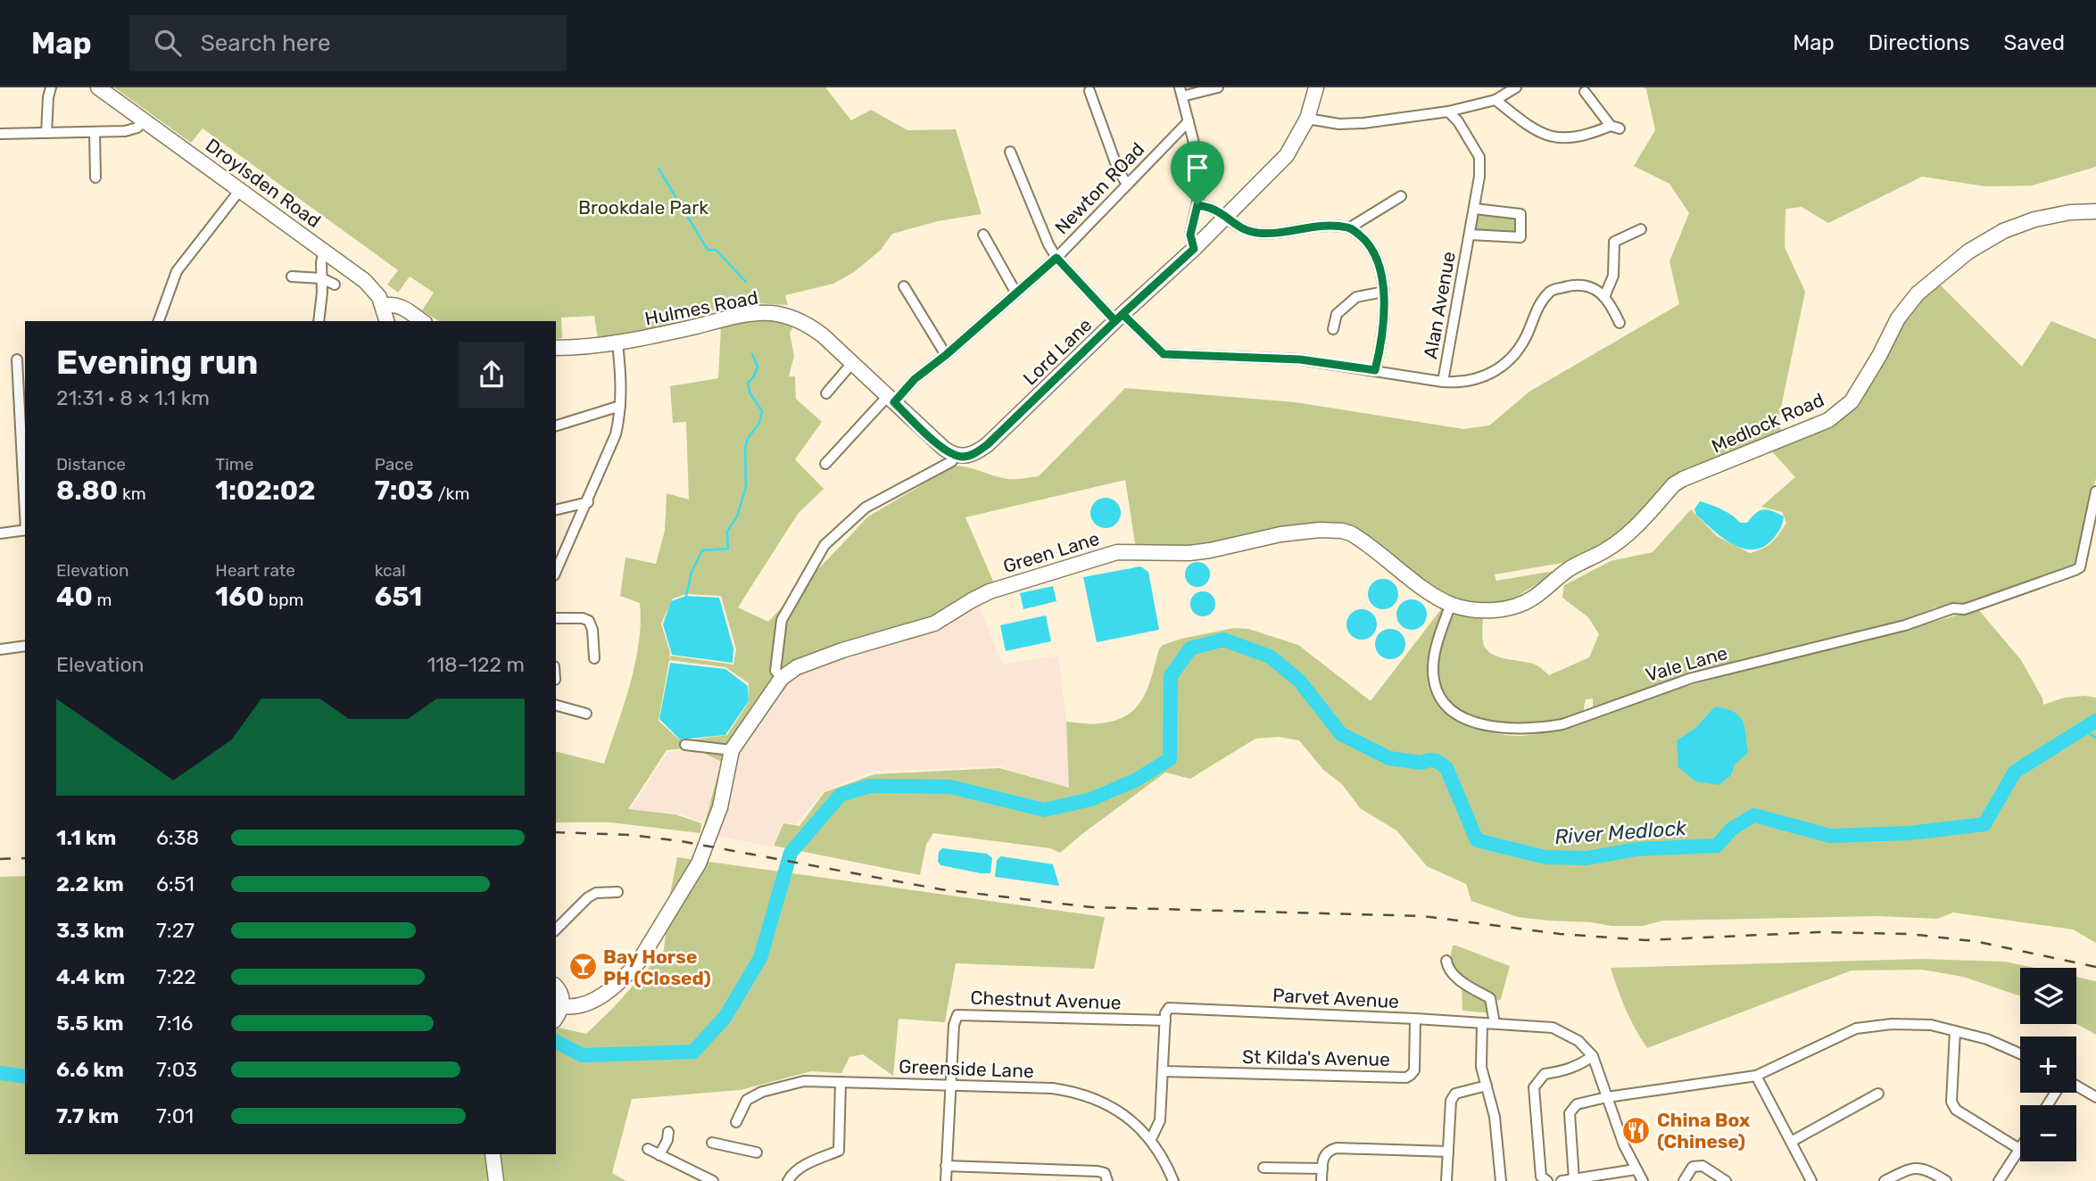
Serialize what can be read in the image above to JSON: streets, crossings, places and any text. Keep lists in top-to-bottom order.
{
  "streets": {
    "street": [
      "Droylsden Road",
      "Newton ROad",
      "Alan Avenue",
      "Hulmes Road",
      "Lord Lane",
      "Medlock Road",
      "Green Lane",
      "Vale Lane",
      "Parvet Avenue",
      "Chestnut Avenue",
      "St Kilda's Avenue",
      "Greenside Lane"
    ]
  },
  "crossings": [
    ["Newton ROad", "Alan Avenue"],
    ["Newton ROad", "Hulmes Road"],
    ["Alan Avenue", "Lord Lane"],
    ["Hulmes Road", "Lord Lane"],
    ["Medlock Road", "Green Lane"],
    ["Medlock Road", "Vale Lane"],
    ["Green Lane", "Vale Lane"],
    ["Parvet Avenue", "Chestnut Avenue"],
    ["Parvet Avenue", "St Kilda's Avenue"],
    ["Chestnut Avenue", "Greenside Lane"]
  ],
  "water": ["River Medlock"],
  "parks": ["Brookdale Park"],
  "places": {
    "bar": ["Bay Horse PH (Closed)"],
    "restaurant": ["China Box (Chinese)"]
  },
  "page": {
    "header": "Map",
    "search": "Search here",
    "nav": ["Map", "Directions", "Saved"],
    "heading": ["Evening run", "21:31 · 8 × 1.1 km"],
    "stats": [
      ["Distance", "8.80 km"],
      ["Time", "1:02:02"],
      ["Pace", "7:03 /km"],
      ["Elevation", "40 m"],
      ["Heart rate", "160 bpm"],
      ["kcal", "651"]
    ],
    "chart": ["Elevation", "118–122 m"],
    "list": [
      {
        "name": "1.1 km",
        "note": "6:38"
      },
      {
        "name": "2.2 km",
        "note": "6:51"
      },
      {
        "name": "3.3 km",
        "note": "7:27"
      },
      {
        "name": "4.4 km",
        "note": "7:22"
      },
      {
        "name": "5.5 km",
        "note": "7:16"
      },
      {
        "name": "6.6 km",
        "note": "7:03"
      },
      {
        "name": "7.7 km",
        "note": "7:01"
      }
    ],
    "map_buttons": ["+", "−"]
  }
}
